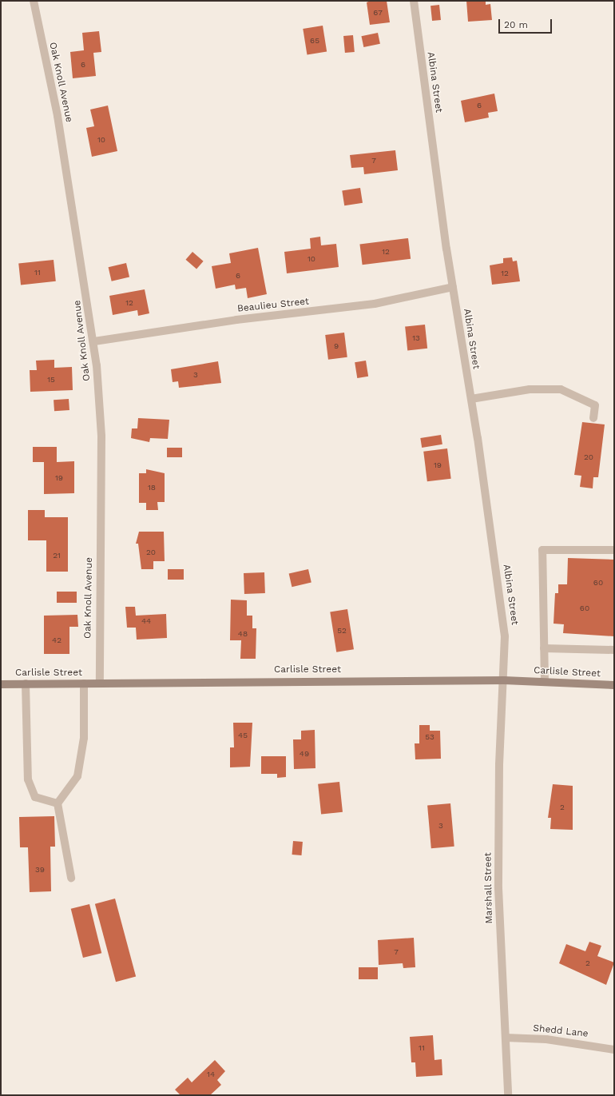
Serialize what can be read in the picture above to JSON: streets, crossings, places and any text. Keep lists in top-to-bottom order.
{
  "streets": {
    "street": [
      "Oak Knoll Avenue",
      "Albina Street",
      "Beaulieu Street",
      "Carlisle Street",
      "Marshall Street",
      "Shedd Lane"
    ]
  },
  "crossings": [
    ["Oak Knoll Avenue", "Beaulieu Street"],
    ["Oak Knoll Avenue", "Carlisle Street"],
    ["Albina Street", "Beaulieu Street"],
    ["Albina Street", "Carlisle Street"],
    ["Albina Street", "Marshall Street"],
    ["Carlisle Street", "Marshall Street"],
    ["Marshall Street", "Shedd Lane"]
  ],
  "house_numbers": [
    "67",
    "65",
    "6",
    "6",
    "10",
    "7",
    "12",
    "10",
    "11",
    "12",
    "6",
    "12",
    "13",
    "9",
    "3",
    "15",
    "20",
    "19",
    "19",
    "18",
    "20",
    "21",
    "60",
    "60",
    "44",
    "52",
    "48",
    "42",
    "45",
    "53",
    "49",
    "2",
    "3",
    "39",
    "7",
    "2",
    "11",
    "14"
  ],
  "scale_bar": "20 m"
}
